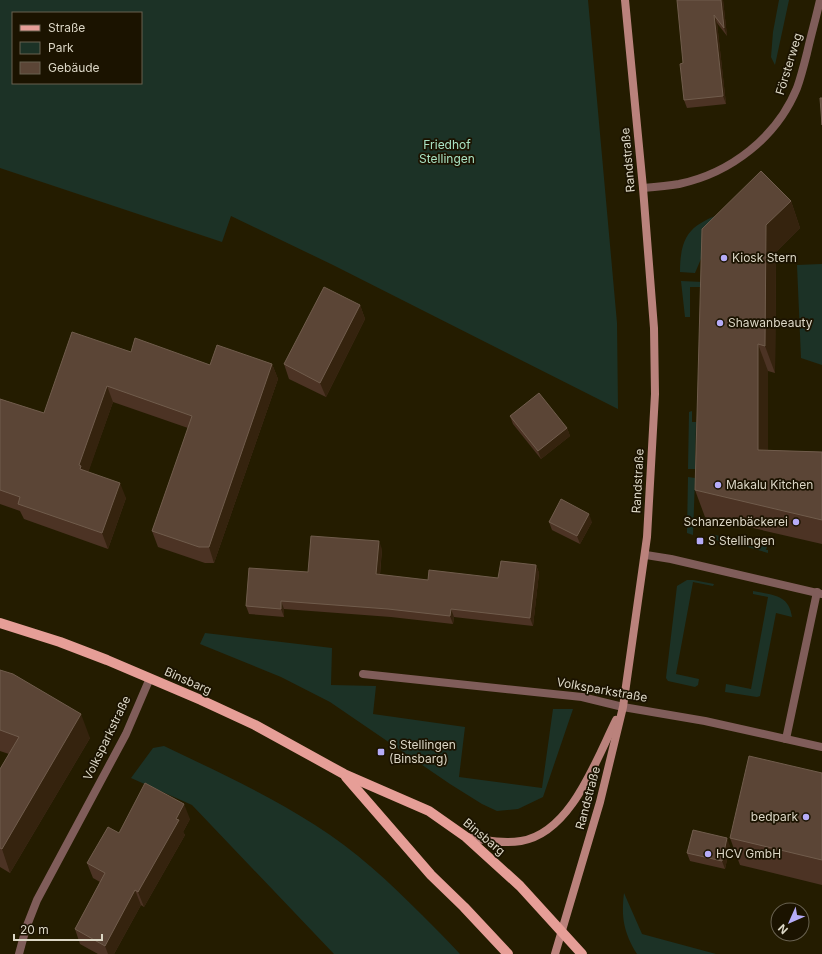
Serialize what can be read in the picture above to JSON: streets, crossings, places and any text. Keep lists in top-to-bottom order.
{
  "streets": {
    "main road": ["Binsbarg"],
    "street": ["Försterweg", "Randstraße", "Volksparkstraße"]
  },
  "crossings": [
    ["Försterweg", "Randstraße"],
    ["Randstraße", "Binsbarg"],
    ["Randstraße", "Volksparkstraße"],
    ["Binsbarg", "Volksparkstraße"]
  ],
  "parks": ["Friedhof Stellingen"],
  "places": {
    "other": [
      "Kiosk Stern",
      "Shawanbeauty",
      "Makalu Kitchen",
      "Schanzenbäckerei",
      "bedpark",
      "HCV GmbH"
    ],
    "transit": ["S Stellingen", "S Stellingen (Binsbarg)"]
  },
  "legend": ["Straße", "Park", "Gebäude"],
  "scale_bar": "20 m",
  "north": "bottom left"
}
